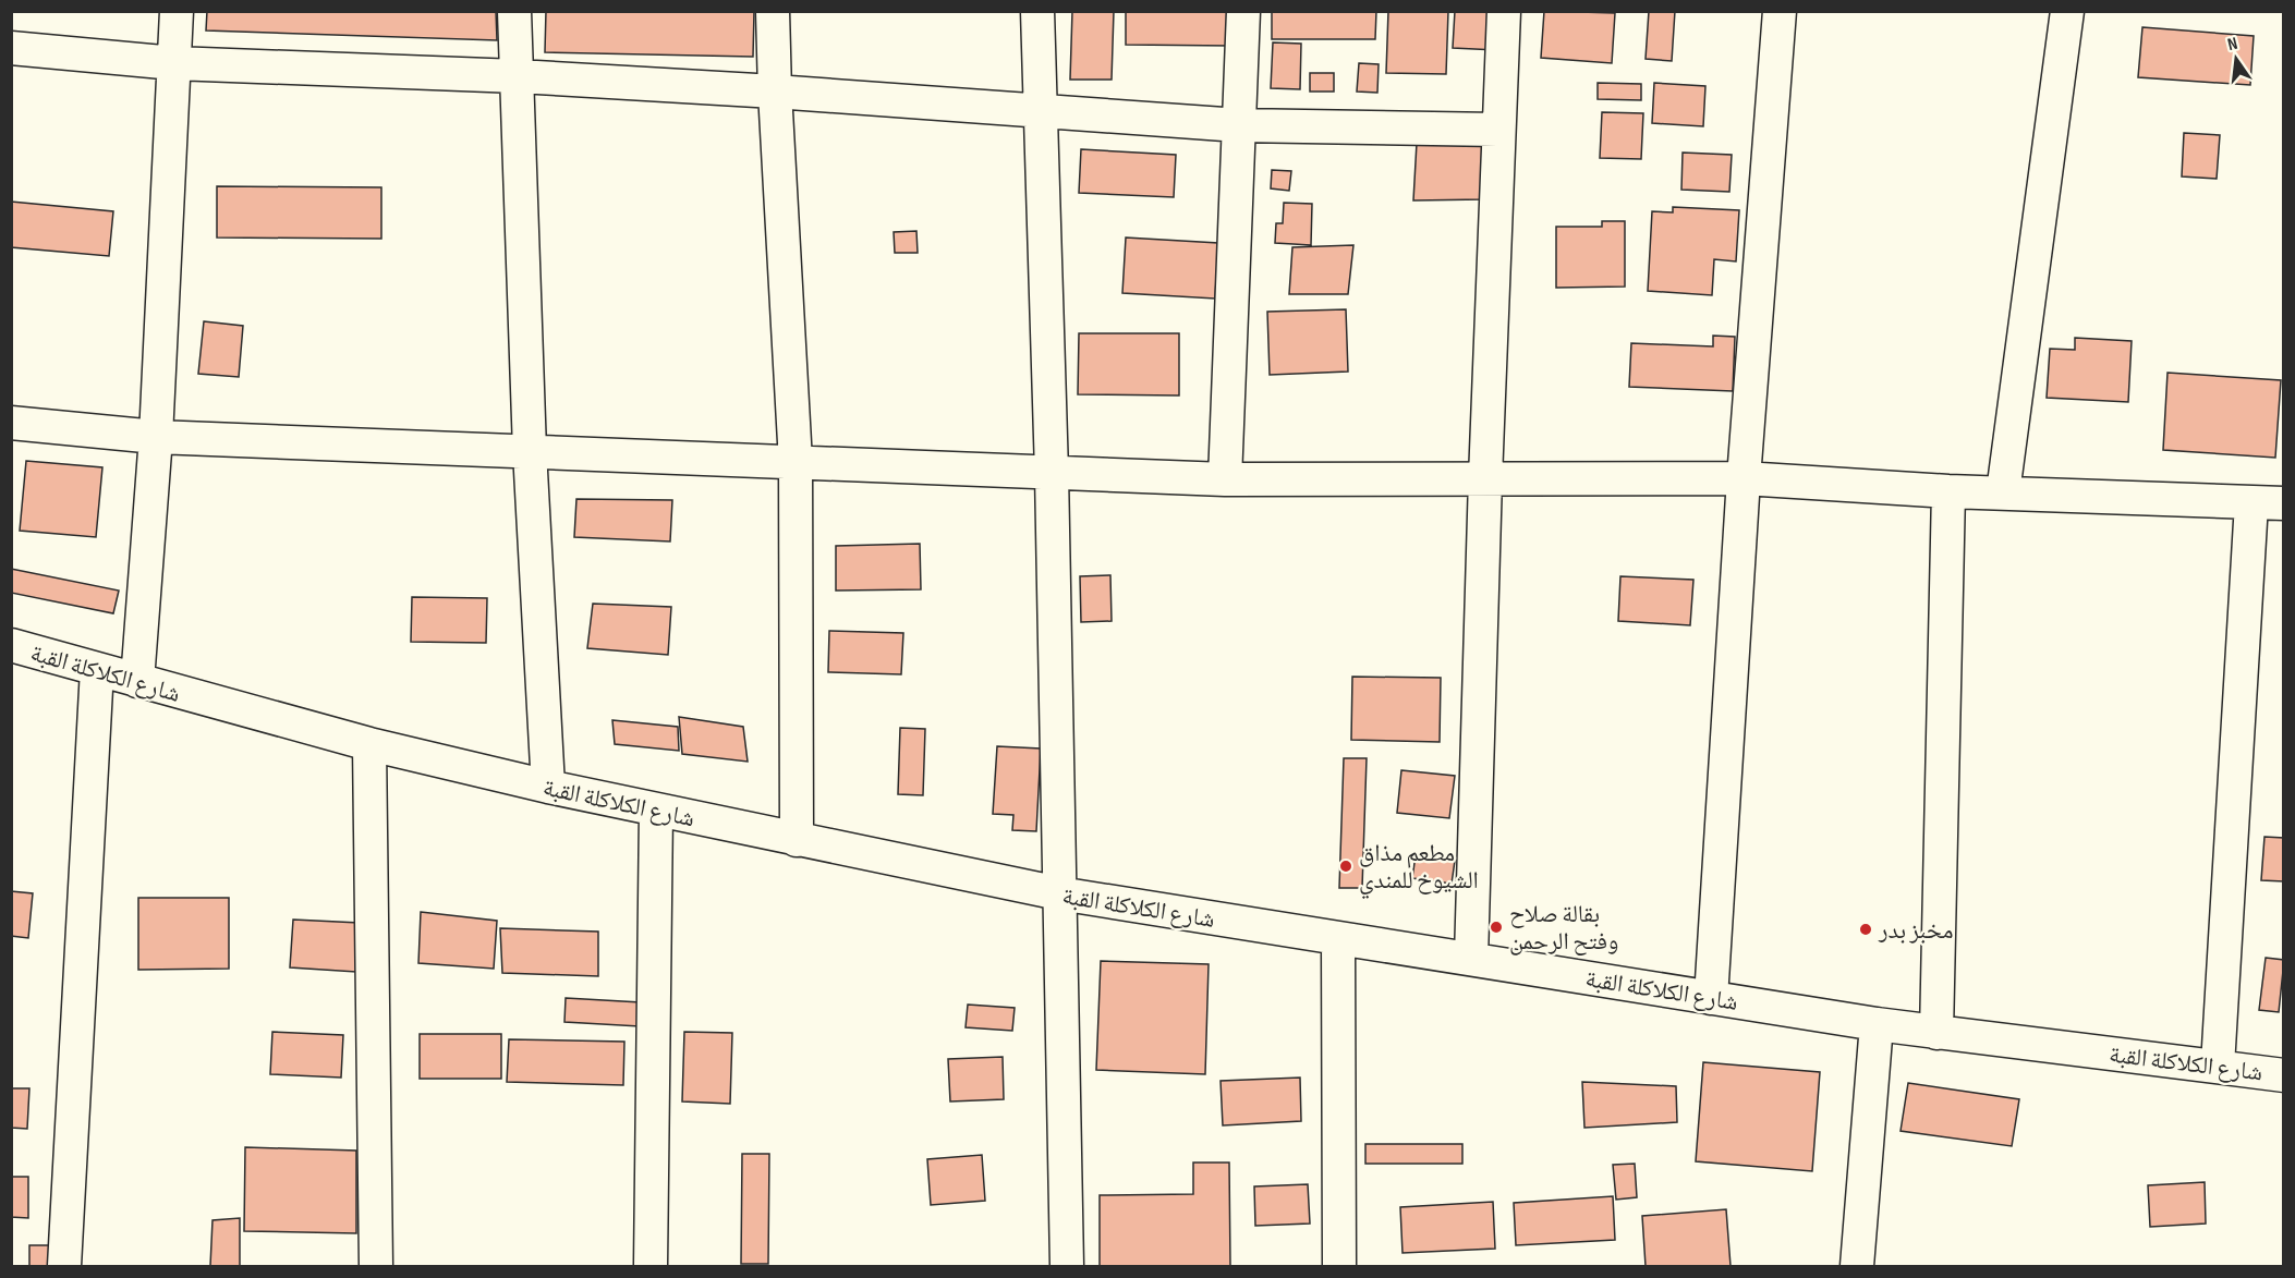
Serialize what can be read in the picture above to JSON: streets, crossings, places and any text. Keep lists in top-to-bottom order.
{
  "streets": {
    "street": ["شارع الكلاكلة القبة"]
  },
  "places": ["مطعم مذاق الشيوخ للمندي", "بقالة صلاح وفتح الرحمن", "مخبز بدر"],
  "north": "top"
}
